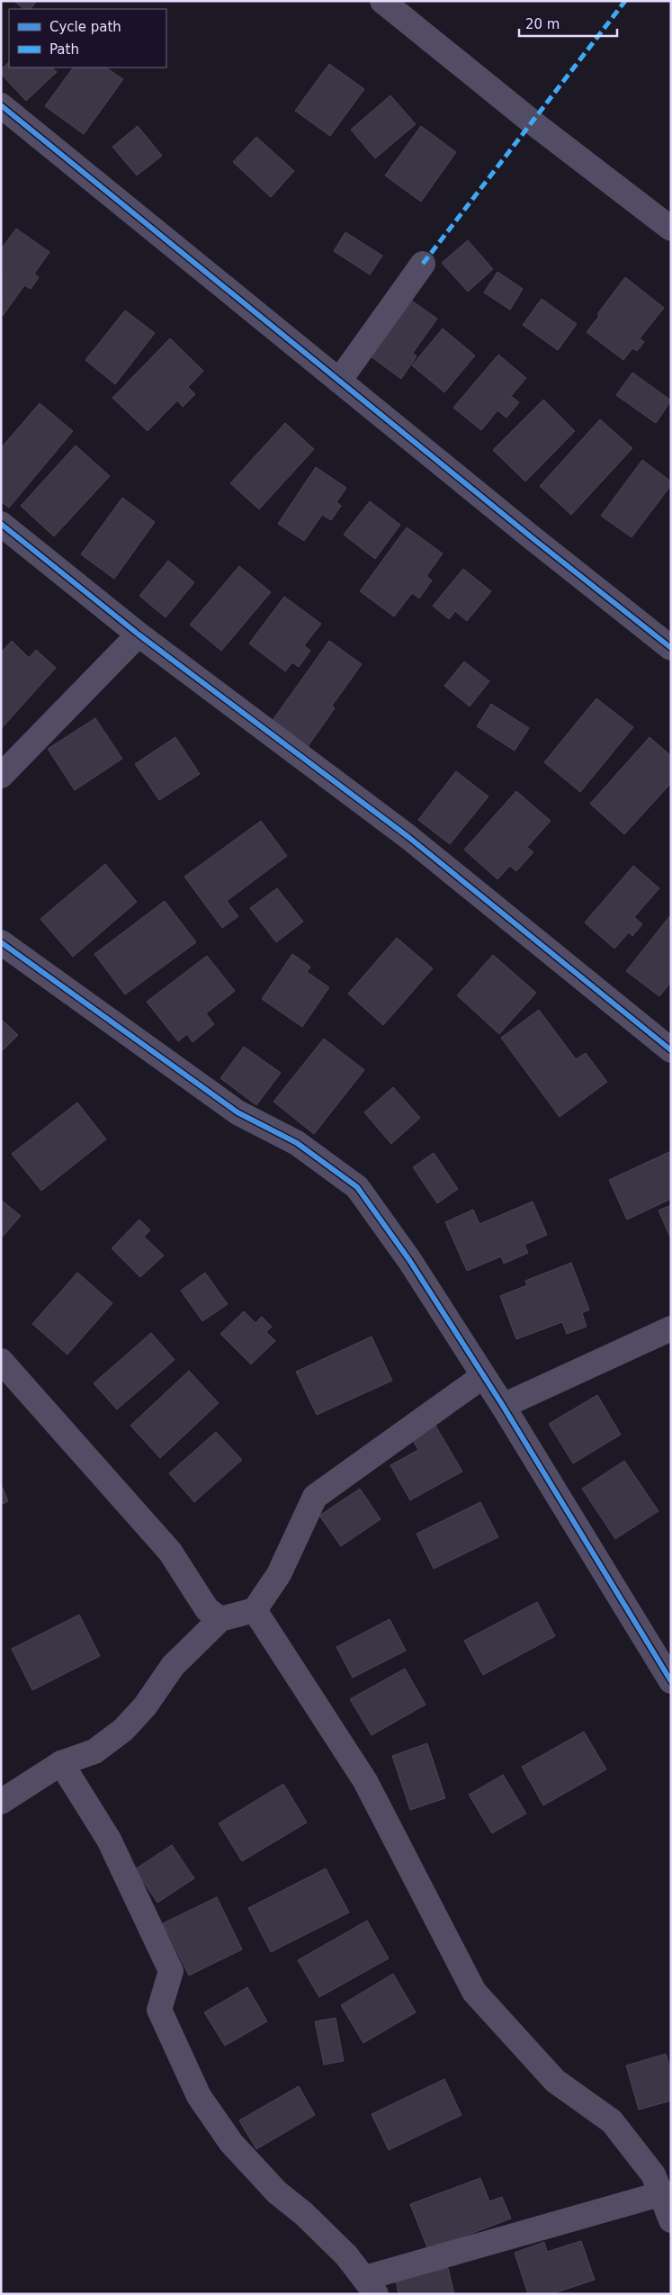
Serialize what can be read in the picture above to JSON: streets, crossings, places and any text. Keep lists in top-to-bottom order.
{
  "legend": ["Cycle path", "Path"],
  "scale_bar": "20 m"
}
